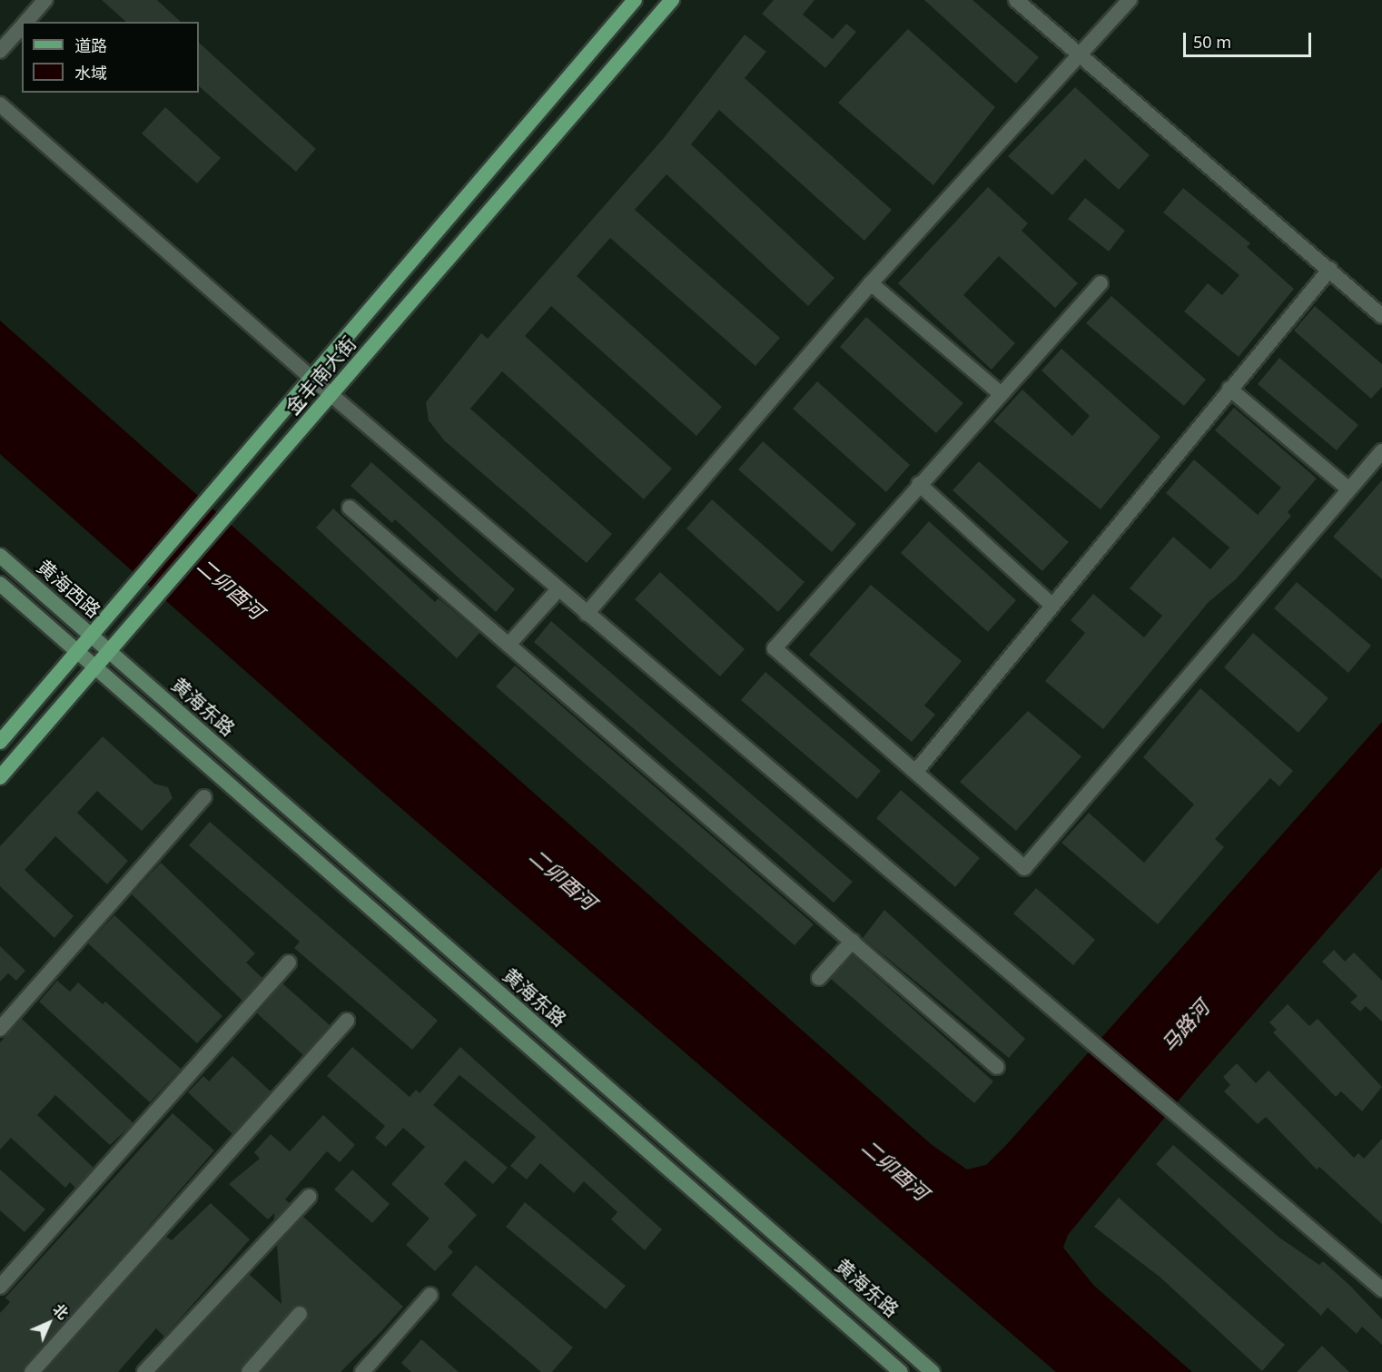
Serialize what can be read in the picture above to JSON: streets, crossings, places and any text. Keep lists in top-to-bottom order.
{
  "streets": {
    "main road": ["金丰南大街", "黄海西路", "黄海东路"]
  },
  "crossings": [
    ["金丰南大街", "黄海西路"],
    ["金丰南大街", "黄海东路"],
    ["黄海西路", "黄海东路"]
  ],
  "water": ["二卯酉河", "马路河"],
  "legend": ["道路", "水域"],
  "scale_bar": "50 m",
  "north": "top right"
}
